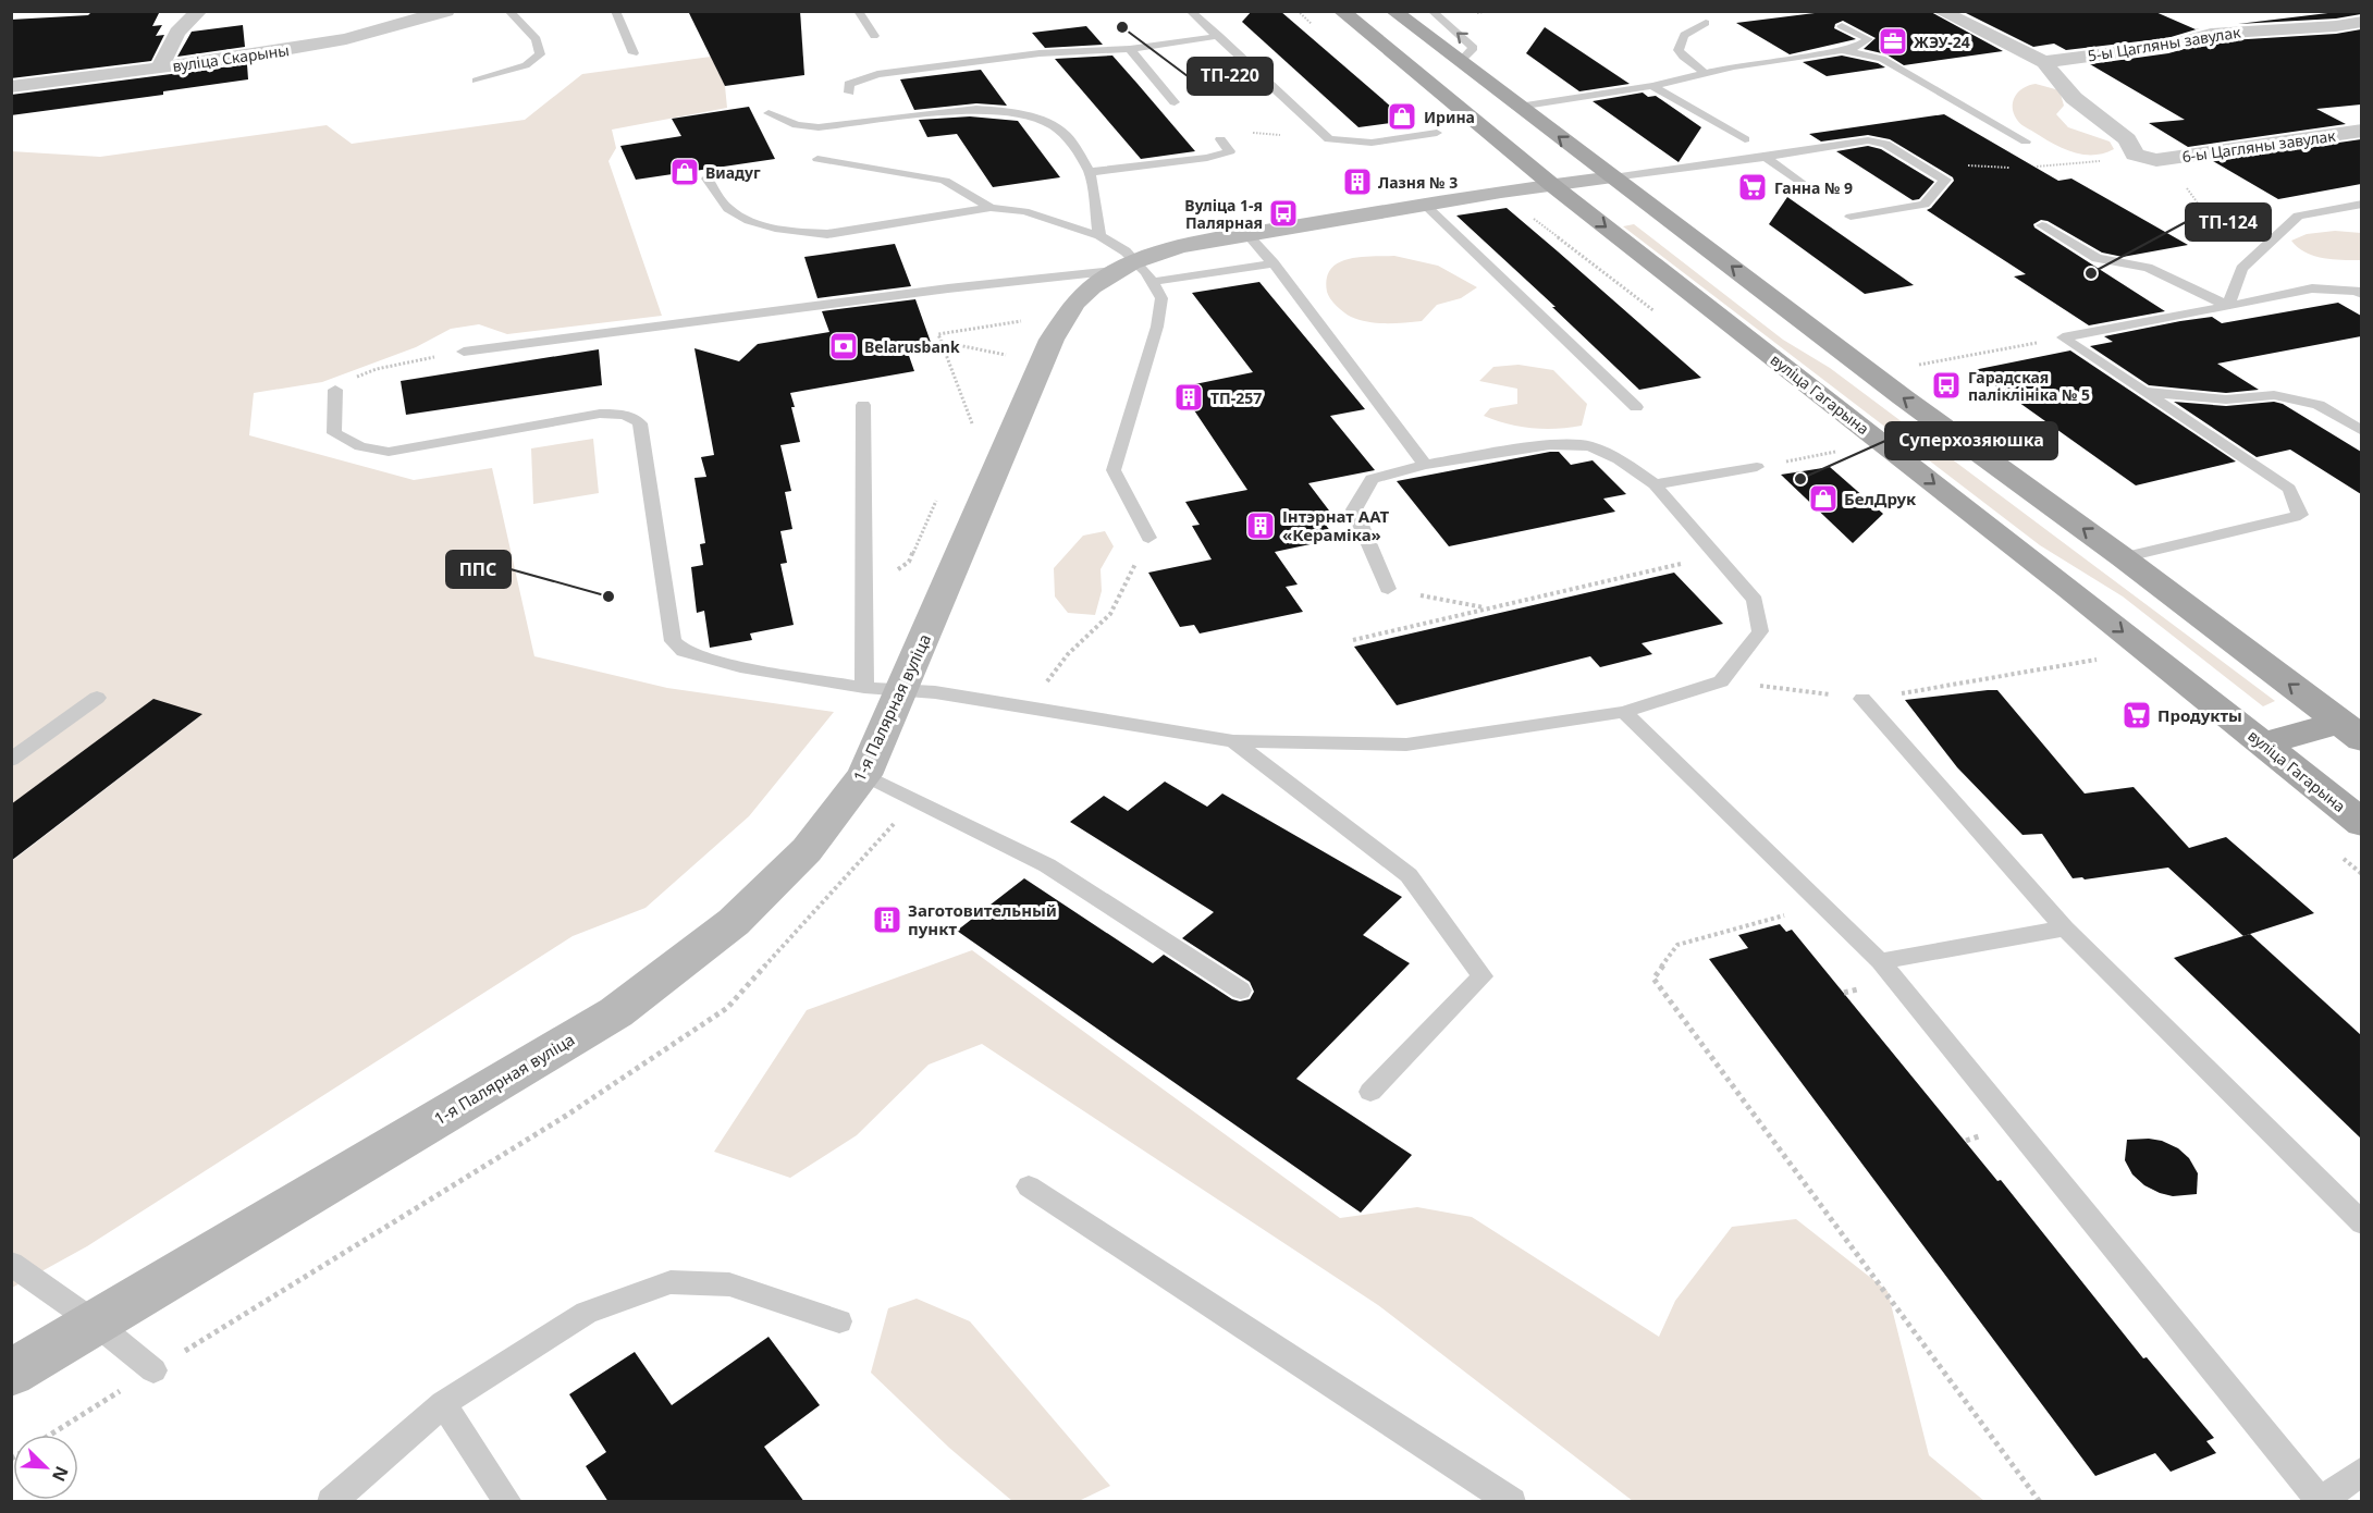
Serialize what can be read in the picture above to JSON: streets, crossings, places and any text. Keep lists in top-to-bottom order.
{
  "streets": {
    "main road": ["вуліца Гагарына"],
    "street": [
      "5-ы Цагляны завулак",
      "вуліца Скарыны",
      "6-ы Цагляны завулак",
      "1-я Палярная вуліца"
    ]
  },
  "crossings": [
    ["вуліца Гагарына", "1-я Палярная вуліца"]
  ],
  "places": {
    "other": [
      "ТП-220",
      "ТП-124",
      "Суперхозяюшка",
      "ППС"
    ],
    "office": ["ЖЭУ-24"],
    "shop": ["Ирина", "Виадуг", "БелДрук"],
    "building": [
      "Лазня № 3",
      "ТП-257",
      "Інтэрнат ААТ «Кераміка»",
      "Заготовительный пункт"
    ],
    "supermarket": ["Ганна № 9", "Продукты"],
    "bus stop": ["Вуліца 1-я Палярная", "Гарадская паліклініка № 5"],
    "bank": ["Belarusbank"]
  },
  "north": "bottom right"
}
